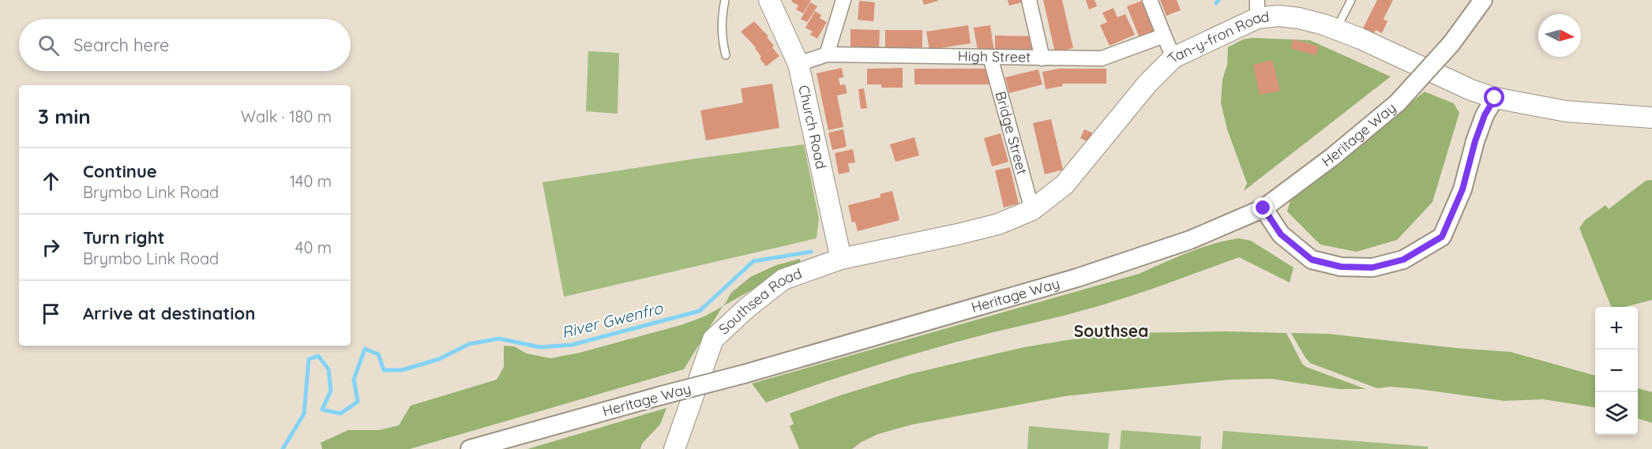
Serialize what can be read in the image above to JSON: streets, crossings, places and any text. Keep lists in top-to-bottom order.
{
  "streets": {
    "main road": ["Tan-y-fron Road", "Church Road", "Southsea Road"],
    "street": ["High Street", "Bridge Street", "Heritage Way"]
  },
  "crossings": [
    ["Tan-y-fron Road", "Church Road"],
    ["Tan-y-fron Road", "Bridge Street"],
    ["Tan-y-fron Road", "Southsea Road"],
    ["High Street", "Church Road"],
    ["High Street", "Bridge Street"],
    ["Church Road", "Southsea Road"]
  ],
  "districts": ["Southsea"],
  "water": ["River Gwenfro"],
  "north": "right",
  "page": {
    "search": "Search here",
    "heading": ["3 min", "Walk · 180 m"],
    "list": [
      ["Continue", "Brymbo Link Road", "140 m"],
      ["Turn right", "Brymbo Link Road", "40 m"],
      "Arrive at destination"
    ],
    "map_buttons": ["+", "−"]
  }
}
